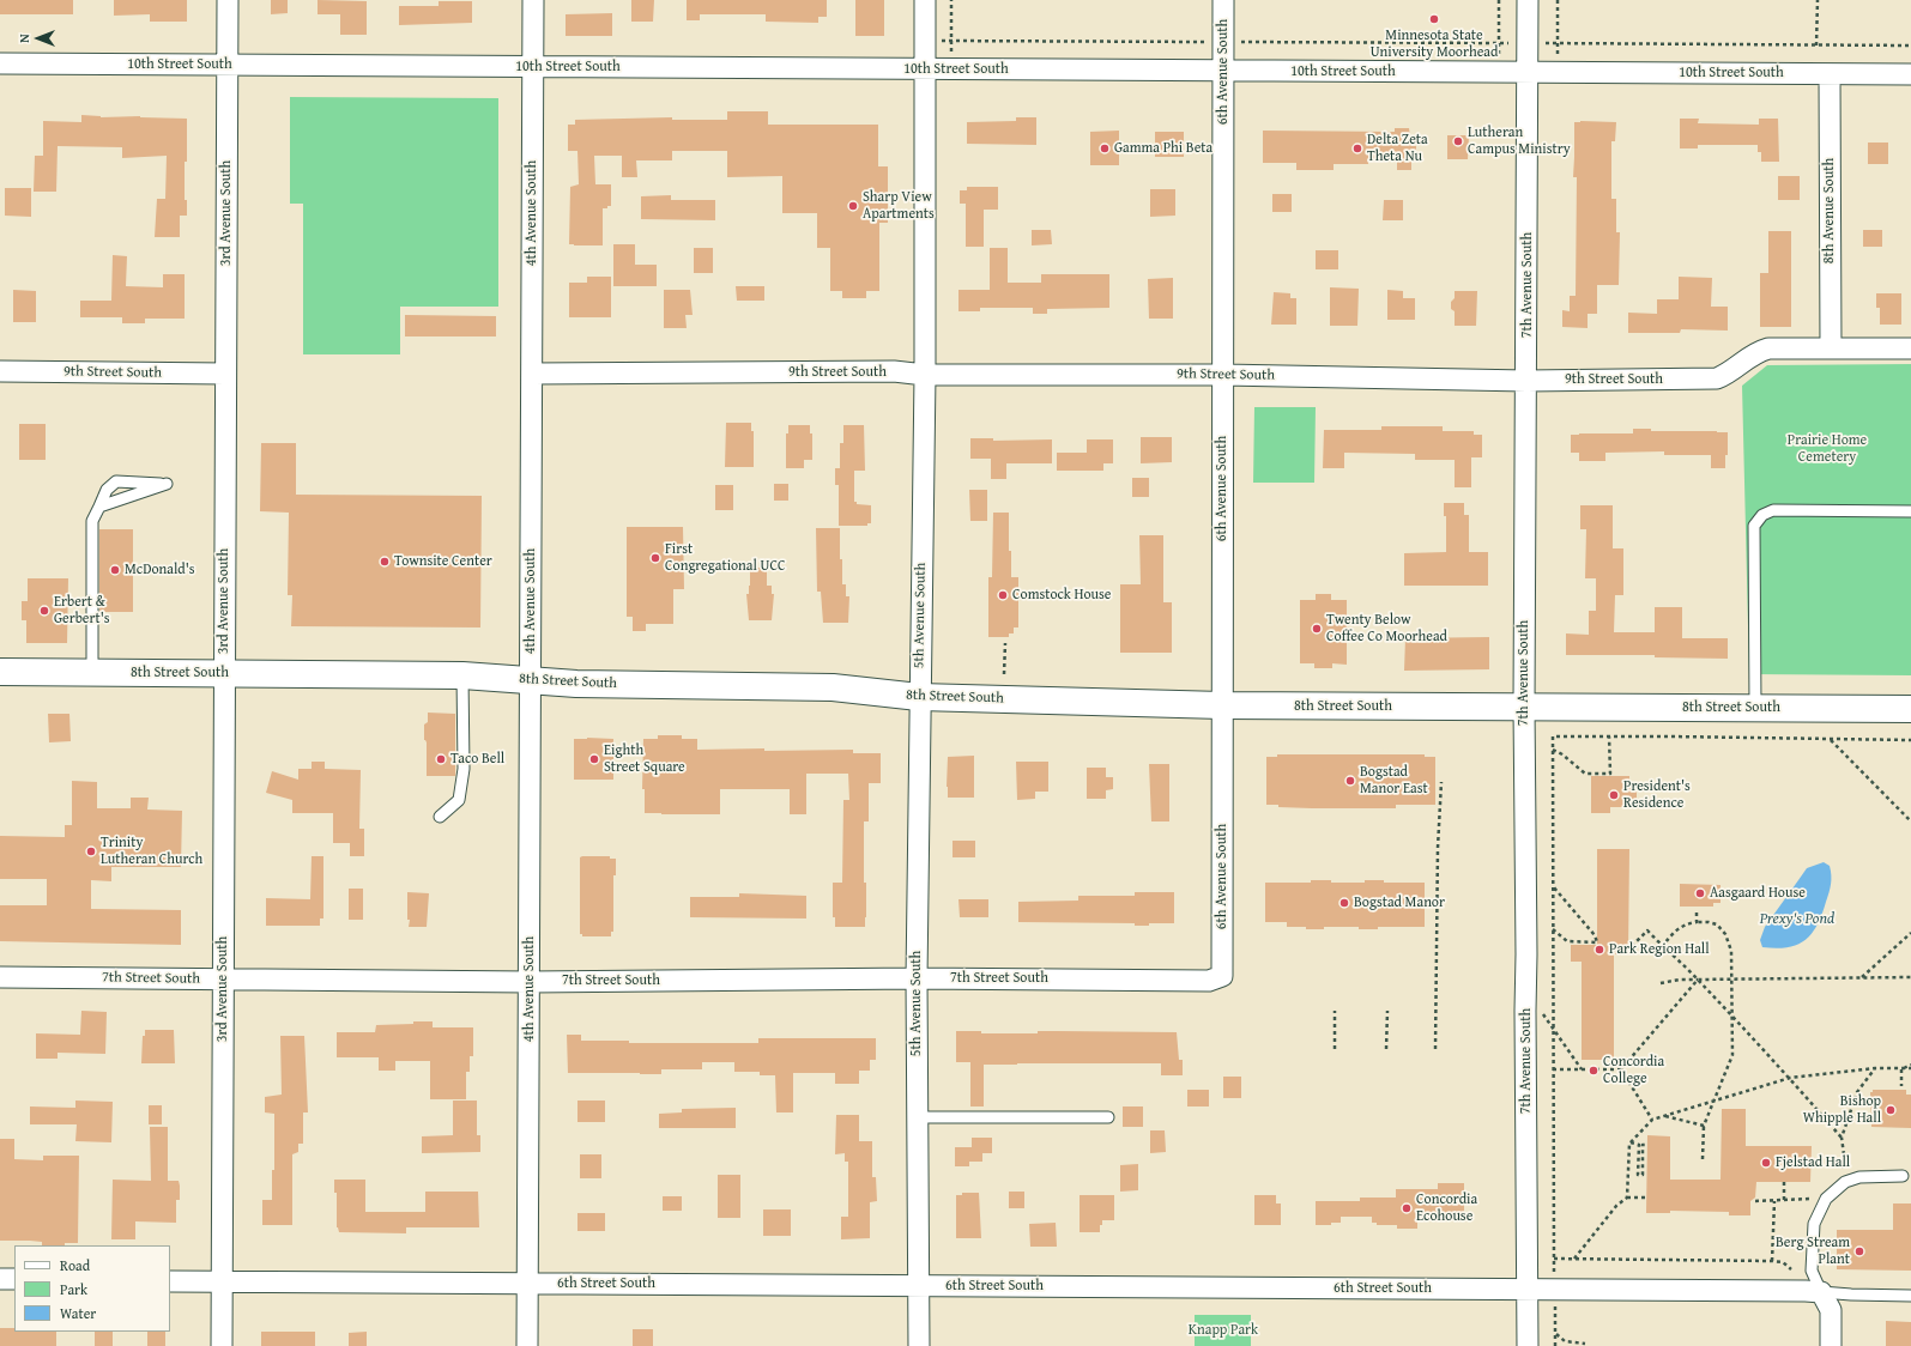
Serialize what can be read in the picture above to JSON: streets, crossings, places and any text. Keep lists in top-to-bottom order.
{
  "streets": {
    "main road": ["8th Street South"],
    "street": [
      "10th Street South",
      "6th Avenue South",
      "8th Avenue South",
      "3rd Avenue South",
      "4th Avenue South",
      "7th Avenue South",
      "9th Street South",
      "5th Avenue South",
      "7th Street South",
      "6th Street South"
    ]
  },
  "crossings": [
    ["10th Street South", "6th Avenue South"],
    ["10th Street South", "8th Avenue South"],
    ["10th Street South", "3rd Avenue South"],
    ["10th Street South", "4th Avenue South"],
    ["10th Street South", "7th Avenue South"],
    ["10th Street South", "5th Avenue South"],
    ["6th Avenue South", "9th Street South"],
    ["6th Avenue South", "8th Street South"],
    ["6th Avenue South", "7th Street South"],
    ["8th Avenue South", "9th Street South"],
    ["3rd Avenue South", "9th Street South"],
    ["3rd Avenue South", "8th Street South"],
    ["3rd Avenue South", "7th Street South"],
    ["3rd Avenue South", "6th Street South"],
    ["4th Avenue South", "9th Street South"],
    ["4th Avenue South", "8th Street South"],
    ["4th Avenue South", "7th Street South"],
    ["4th Avenue South", "6th Street South"],
    ["7th Avenue South", "9th Street South"],
    ["7th Avenue South", "8th Street South"],
    ["7th Avenue South", "6th Street South"],
    ["9th Street South", "5th Avenue South"],
    ["5th Avenue South", "8th Street South"],
    ["5th Avenue South", "7th Street South"],
    ["5th Avenue South", "6th Street South"]
  ],
  "water": ["Prexy's Pond"],
  "parks": ["Prairie Home Cemetery", "Knapp Park"],
  "places": [
    "Minnesota State University Moorhead",
    "Lutheran Campus Ministry",
    "Gamma Phi Beta",
    "Delta Zeta Theta Nu",
    "Sharp View Apartments",
    "First Congregational UCC",
    "Townsite Center",
    "McDonald's",
    "Comstock House",
    "Erbert & Gerbert's",
    "Twenty Below Coffee Co Moorhead",
    "Taco Bell",
    "Eighth Street Square",
    "Bogstad Manor East",
    "President's Residence",
    "Trinity Lutheran Church",
    "Aasgaard House",
    "Bogstad Manor",
    "Park Region Hall",
    "Concordia College",
    "Bishop Whipple Hall",
    "Fjelstad Hall",
    "Concordia Ecohouse",
    "Berg Stream Plant"
  ],
  "legend": ["Road", "Park", "Water"],
  "north": "left"
}
